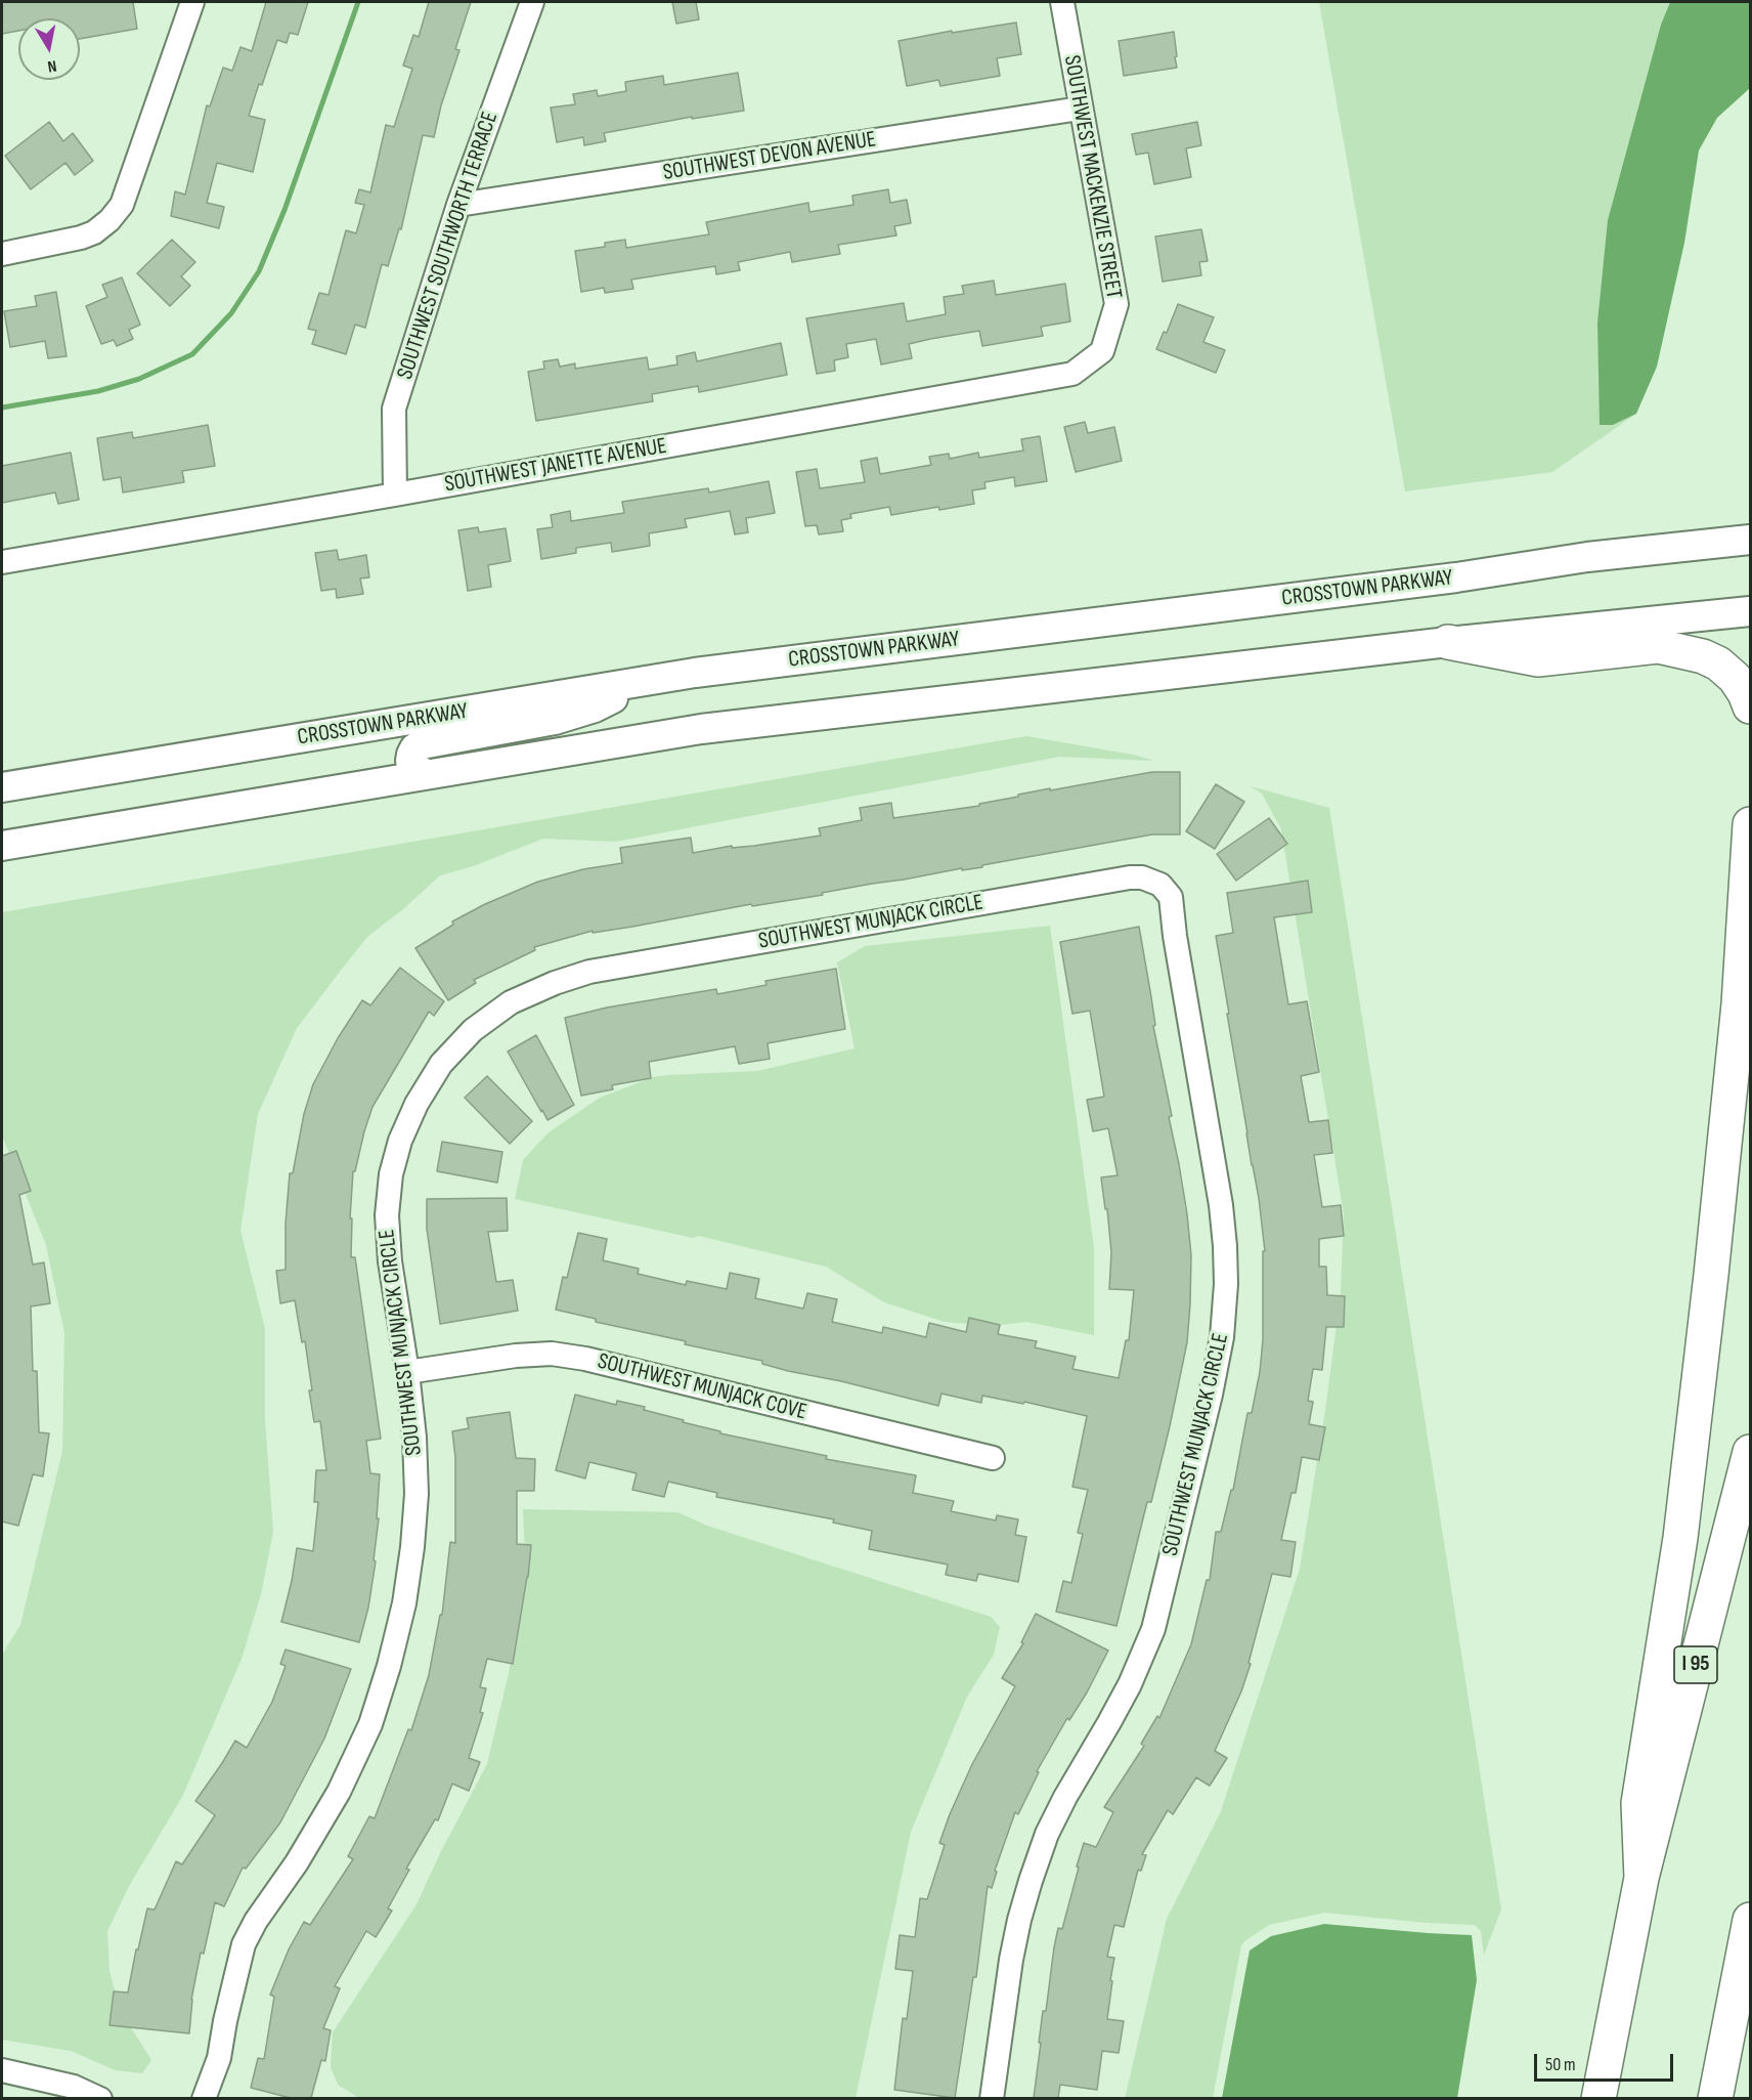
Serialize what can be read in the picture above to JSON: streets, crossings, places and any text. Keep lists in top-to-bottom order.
{
  "streets": {
    "highway": ["I 95"],
    "main road": ["CROSSTOWN PARKWAY"],
    "street": [
      "SOUTHWEST DEVON AVENUE",
      "SOUTHWEST MACKENZIE STREET",
      "SOUTHWEST SOUTHWORTH TERRACE",
      "SOUTHWEST JANETTE AVENUE",
      "SOUTHWEST MUNJACK CIRCLE",
      "SOUTHWEST MUNJACK COVE"
    ]
  },
  "crossings": [
    ["SOUTHWEST DEVON AVENUE", "SOUTHWEST MACKENZIE STREET"],
    ["SOUTHWEST DEVON AVENUE", "SOUTHWEST SOUTHWORTH TERRACE"],
    ["SOUTHWEST MACKENZIE STREET", "SOUTHWEST JANETTE AVENUE"],
    ["SOUTHWEST SOUTHWORTH TERRACE", "SOUTHWEST JANETTE AVENUE"],
    ["SOUTHWEST MUNJACK CIRCLE", "SOUTHWEST MUNJACK COVE"]
  ],
  "scale_bar": "50 m",
  "north": "bottom"
}
